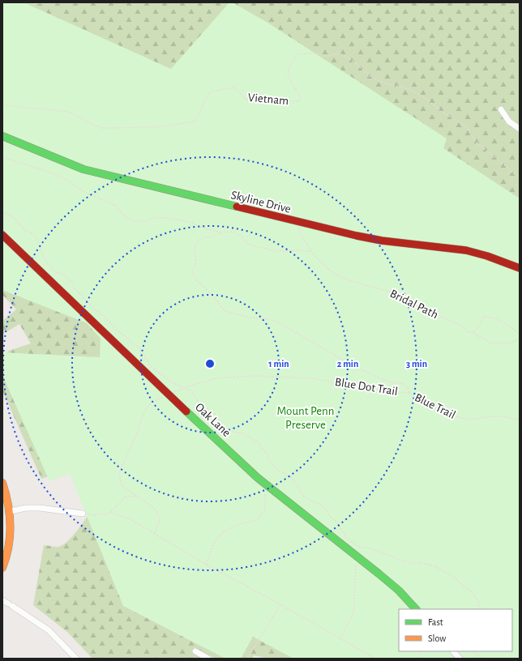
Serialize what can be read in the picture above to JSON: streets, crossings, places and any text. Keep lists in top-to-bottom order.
{
  "streets": {
    "street": ["Skyline Drive", "Oak Lane"],
    "path": [
      "Vietnam",
      "Bridal Path",
      "Blue Dot Trail",
      "Blue Trail"
    ]
  },
  "crossings": [
    ["Bridal Path", "Blue Dot Trail"],
    ["Blue Dot Trail", "Blue Trail"],
    ["Blue Dot Trail", "Oak Lane"]
  ],
  "parks": ["Mount Penn Preserve"],
  "legend": ["Fast", "Slow"],
  "rings": ["1 min", "2 min", "3 min"]
}
